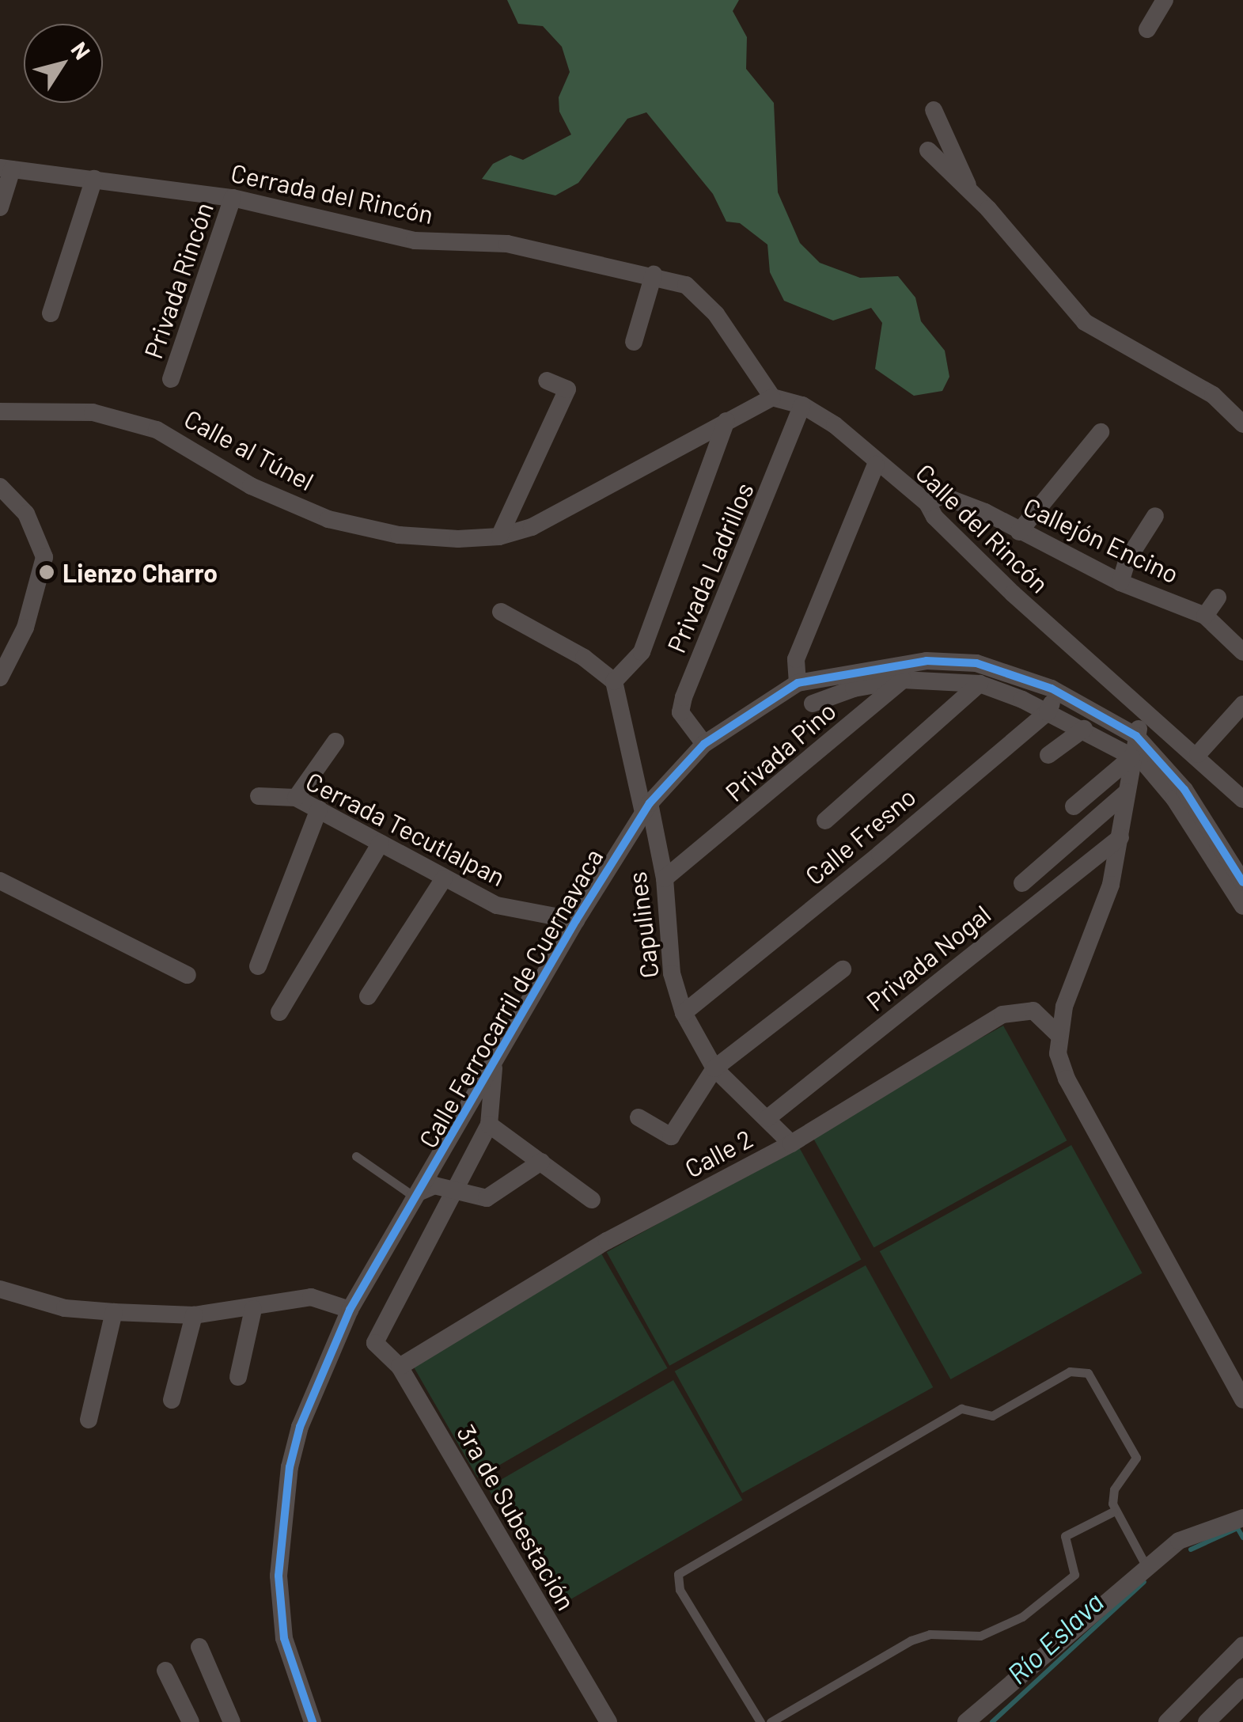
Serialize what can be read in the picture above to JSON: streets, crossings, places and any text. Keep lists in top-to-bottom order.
{
  "streets": {
    "street": [
      "Cerrada del Rincón",
      "Privada Rincón",
      "Calle al Túnel",
      "Calle del Rincón",
      "Callejón Encino",
      "Privada Ladrillos",
      "Privada Pino",
      "Cerrada Tecutlalpan",
      "Calle Fresno",
      "Capulines",
      "Privada Nogal",
      "Calle Ferrocarril de Cuernavaca",
      "Calle 2",
      "3ra de Subestación"
    ]
  },
  "crossings": [
    ["Cerrada del Rincón", "Privada Rincón"],
    ["Calle al Túnel", "Calle del Rincón"],
    ["Calle del Rincón", "Callejón Encino"],
    ["Calle del Rincón", "Privada Ladrillos"],
    ["Privada Ladrillos", "Calle Ferrocarril de Cuernavaca"],
    ["Privada Pino", "Capulines"],
    ["Privada Pino", "Calle Ferrocarril de Cuernavaca"],
    ["Cerrada Tecutlalpan", "Calle Ferrocarril de Cuernavaca"],
    ["Calle Fresno", "Capulines"],
    ["Capulines", "Privada Nogal"],
    ["Capulines", "Calle Ferrocarril de Cuernavaca"],
    ["Capulines", "Calle 2"],
    ["Calle 2", "3ra de Subestación"]
  ],
  "water": ["Río Eslava"],
  "places": ["Lienzo Charro"],
  "north": "top right"
}
